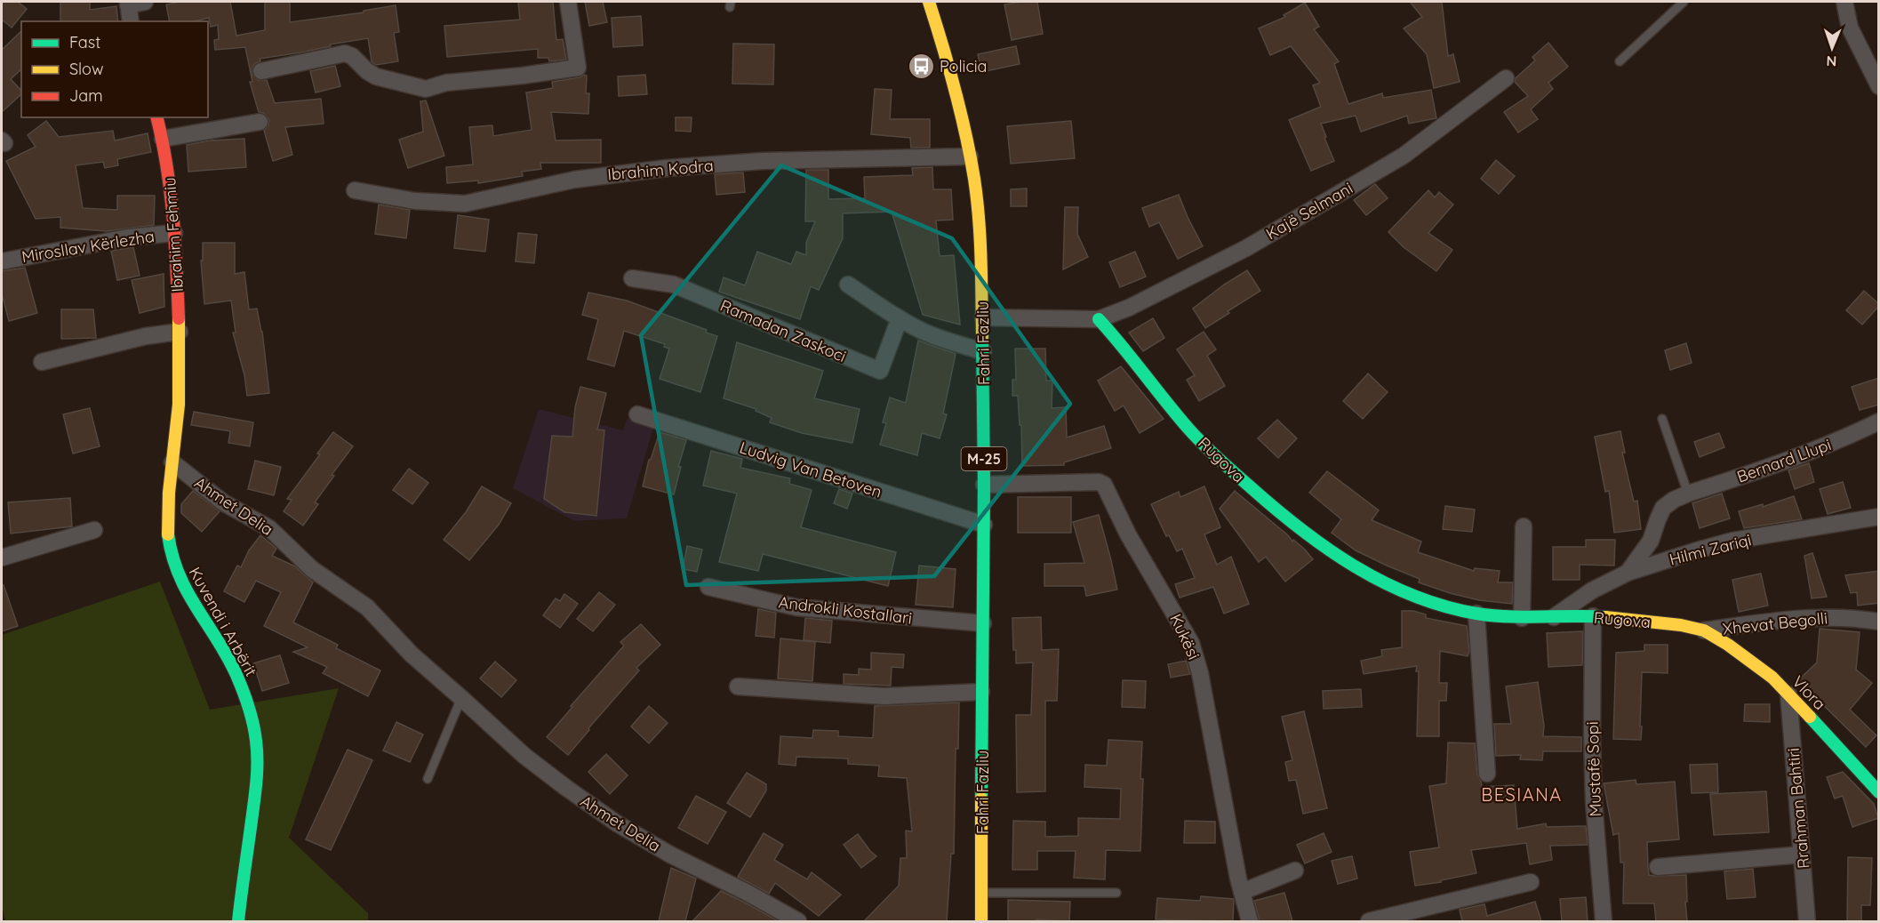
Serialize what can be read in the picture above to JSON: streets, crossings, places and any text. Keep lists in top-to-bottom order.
{
  "streets": {
    "street": [
      "Ibrahim Kodra",
      "Kajë Selmani",
      "Ibrahim Fehmiu",
      "Mirosllav Kërlezha",
      "Ramadan Zaskoci",
      "Fahri Fazliu",
      "M-25",
      "Rugova",
      "Bernard Llupi",
      "Ludvig Van Betoven",
      "Ahmet Delia",
      "Hilmi Zariqi",
      "Androkli Kostallari",
      "Kuvendi i Arbërit",
      "Xhevat Begolli",
      "Kukësi",
      "Vlora",
      "Mustafë Sopi",
      "Rrahman Bahtiri"
    ]
  },
  "crossings": [
    ["Ibrahim Kodra", "Fahri Fazliu"],
    ["Kajë Selmani", "Rugova"],
    ["Ibrahim Fehmiu", "Mirosllav Kërlezha"],
    ["Ibrahim Fehmiu", "Ahmet Delia"],
    ["Ibrahim Fehmiu", "Kuvendi i Arbërit"],
    ["Fahri Fazliu", "Ludvig Van Betoven"],
    ["Fahri Fazliu", "Androkli Kostallari"],
    ["Fahri Fazliu", "Kukësi"],
    ["Rugova", "Hilmi Zariqi"],
    ["Rugova", "Xhevat Begolli"],
    ["Rugova", "Vlora"],
    ["Rugova", "Mustafë Sopi"],
    ["Bernard Llupi", "Hilmi Zariqi"],
    ["Ahmet Delia", "Kuvendi i Arbërit"],
    ["Xhevat Begolli", "Vlora"],
    ["Vlora", "Rrahman Bahtiri"]
  ],
  "districts": ["BESIANA"],
  "places": {
    "bus stop": ["Policia"]
  },
  "legend": ["Fast", "Slow", "Jam"],
  "north": "bottom"
}
